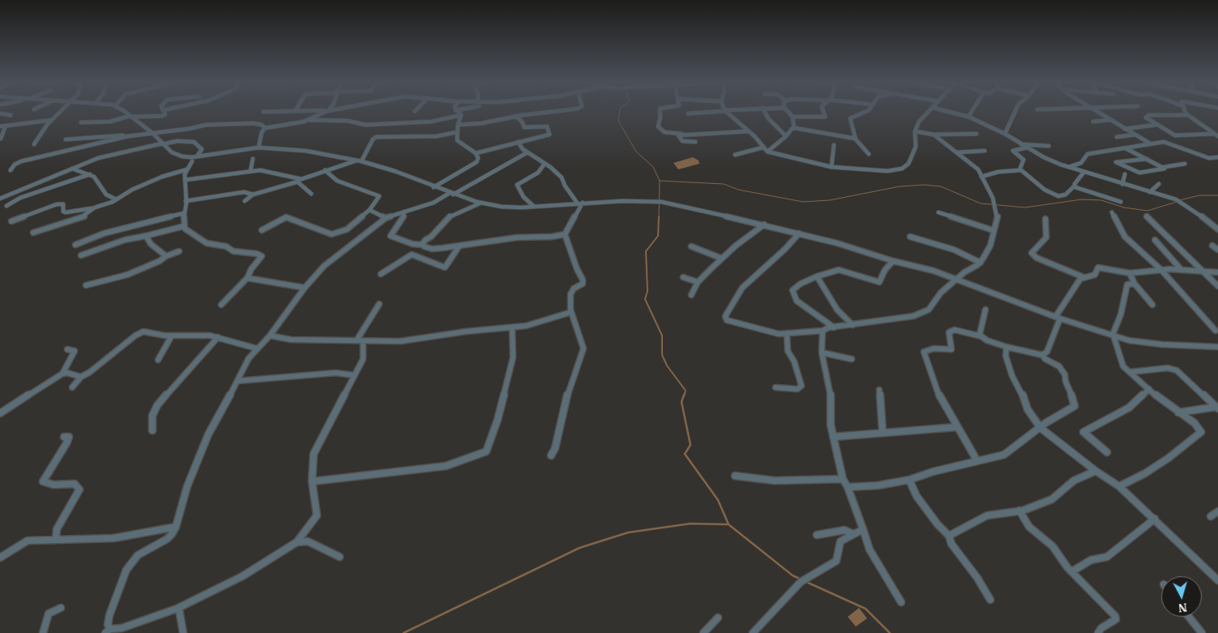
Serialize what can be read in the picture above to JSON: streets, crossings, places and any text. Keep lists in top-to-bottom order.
{
  "north": "bottom"
}
